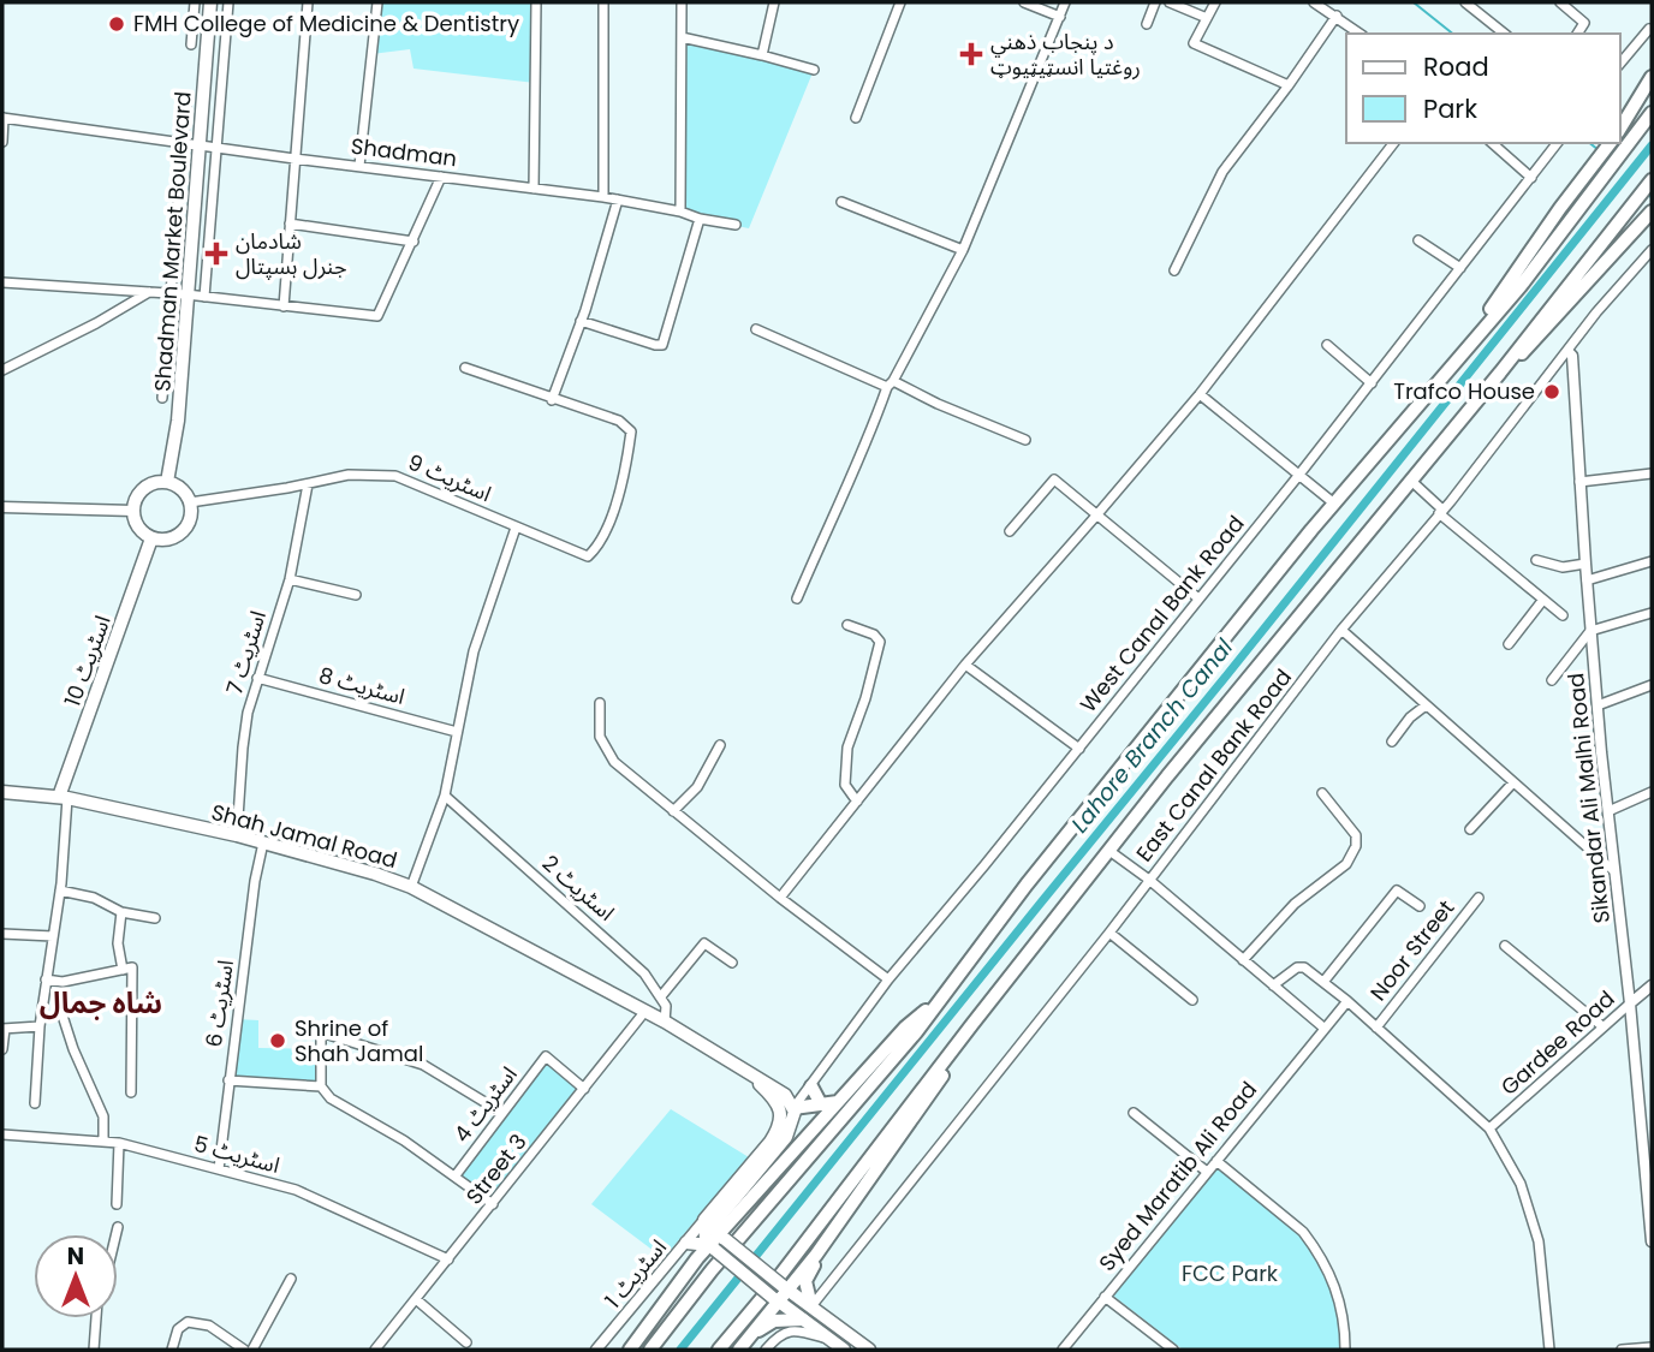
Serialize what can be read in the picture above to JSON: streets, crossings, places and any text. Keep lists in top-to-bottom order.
{
  "streets": {
    "main road": ["Shadman Market Boulevard", "اسٹریٹ 10", "Shah Jamal Road"],
    "street": [
      "Shadman",
      "اسٹریٹ 9",
      "West Canal Bank Road",
      "اسٹریٹ 7",
      "اسٹریٹ 8",
      "East Canal Bank Road",
      "Sikandar Ali Malhi Road",
      "اسٹریٹ 2",
      "Noor Street",
      "اسٹریٹ 6",
      "Gardee Road",
      "اسٹریٹ 4",
      "اسٹریٹ 5",
      "Street 3",
      "Syed Maratib Ali Road",
      "اسٹریٹ 1"
    ]
  },
  "crossings": [
    ["Shadman", "Shadman Market Boulevard"],
    ["Shadman Market Boulevard", "اسٹریٹ 9"],
    ["Shadman Market Boulevard", "اسٹریٹ 10"],
    ["اسٹریٹ 9", "اسٹریٹ 7"],
    ["اسٹریٹ 9", "اسٹریٹ 10"],
    ["West Canal Bank Road", "Shah Jamal Road"],
    ["اسٹریٹ 7", "اسٹریٹ 8"],
    ["اسٹریٹ 7", "Shah Jamal Road"],
    ["اسٹریٹ 10", "Shah Jamal Road"],
    ["East Canal Bank Road", "Sikandar Ali Malhi Road"],
    ["Sikandar Ali Malhi Road", "Gardee Road"],
    ["Shah Jamal Road", "اسٹریٹ 6"],
    ["Shah Jamal Road", "Street 3"],
    ["اسٹریٹ 6", "اسٹریٹ 5"],
    ["اسٹریٹ 4", "Street 3"],
    ["اسٹریٹ 5", "Street 3"]
  ],
  "districts": ["شاہ جمال"],
  "water": ["Lahore Branch Canal"],
  "parks": ["FCC Park"],
  "places": {
    "other": ["FMH College of Medicine & Dentistry", "Trafco House", "Shrine of Shah Jamal"],
    "health": ["د پنجاب ذهني روغتیا انسټیټیوټ", "شادمان جنرل ہسپتال"]
  },
  "legend": ["Road", "Park"],
  "north": "top"
}
